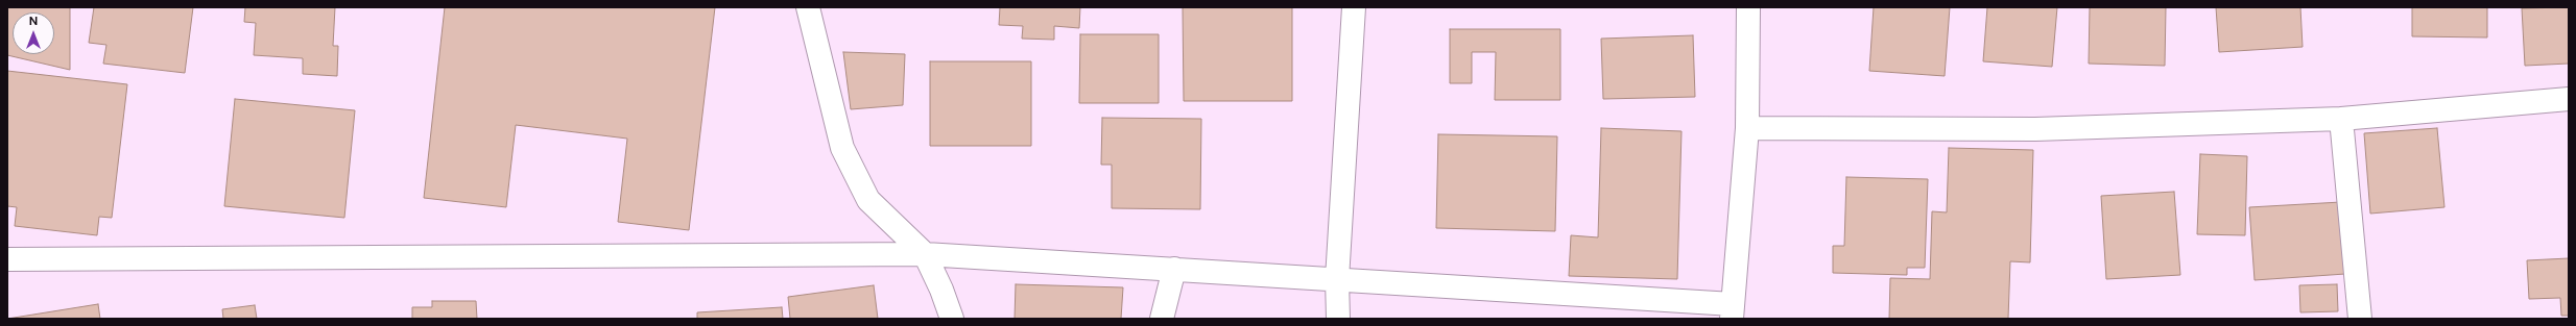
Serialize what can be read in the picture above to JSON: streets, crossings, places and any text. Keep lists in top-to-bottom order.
{
  "north": "top"
}
